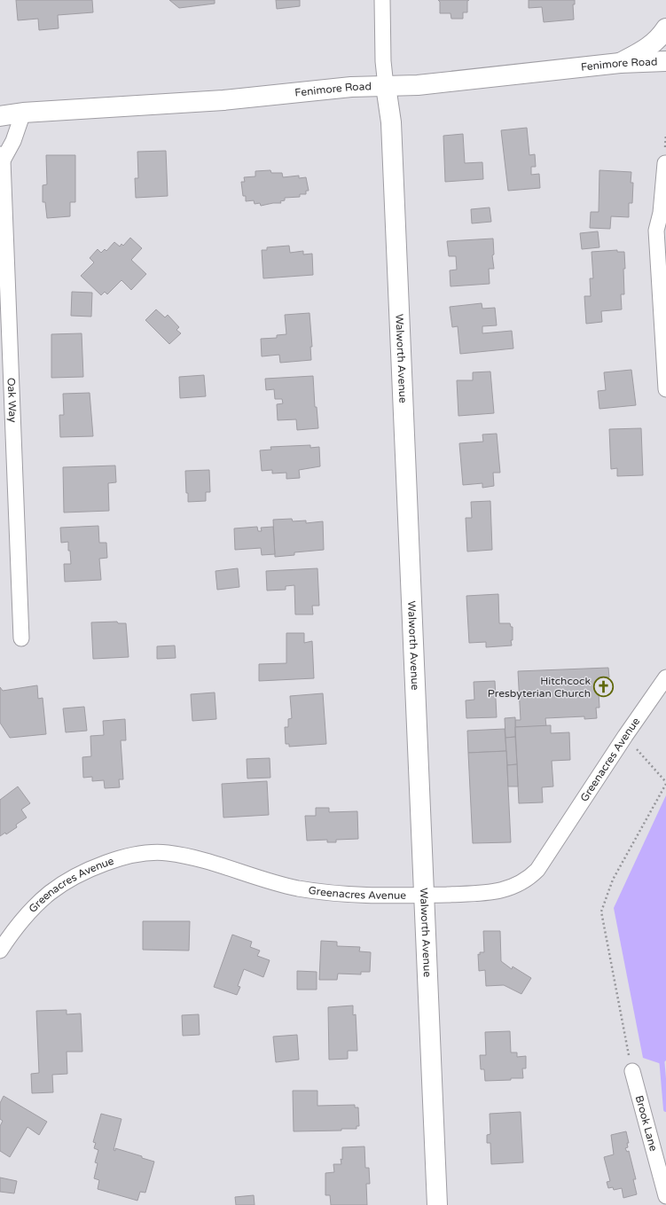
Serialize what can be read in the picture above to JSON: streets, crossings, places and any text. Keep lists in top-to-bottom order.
{
  "streets": {
    "main road": ["Fenimore Road", "Walworth Avenue"],
    "street": ["Oak Way", "Greenacres Avenue", "Brook Lane"]
  },
  "crossings": [
    ["Fenimore Road", "Walworth Avenue"],
    ["Fenimore Road", "Oak Way"],
    ["Walworth Avenue", "Greenacres Avenue"]
  ],
  "places": {
    "church": ["Hitchcock Presbyterian Church"]
  }
}
